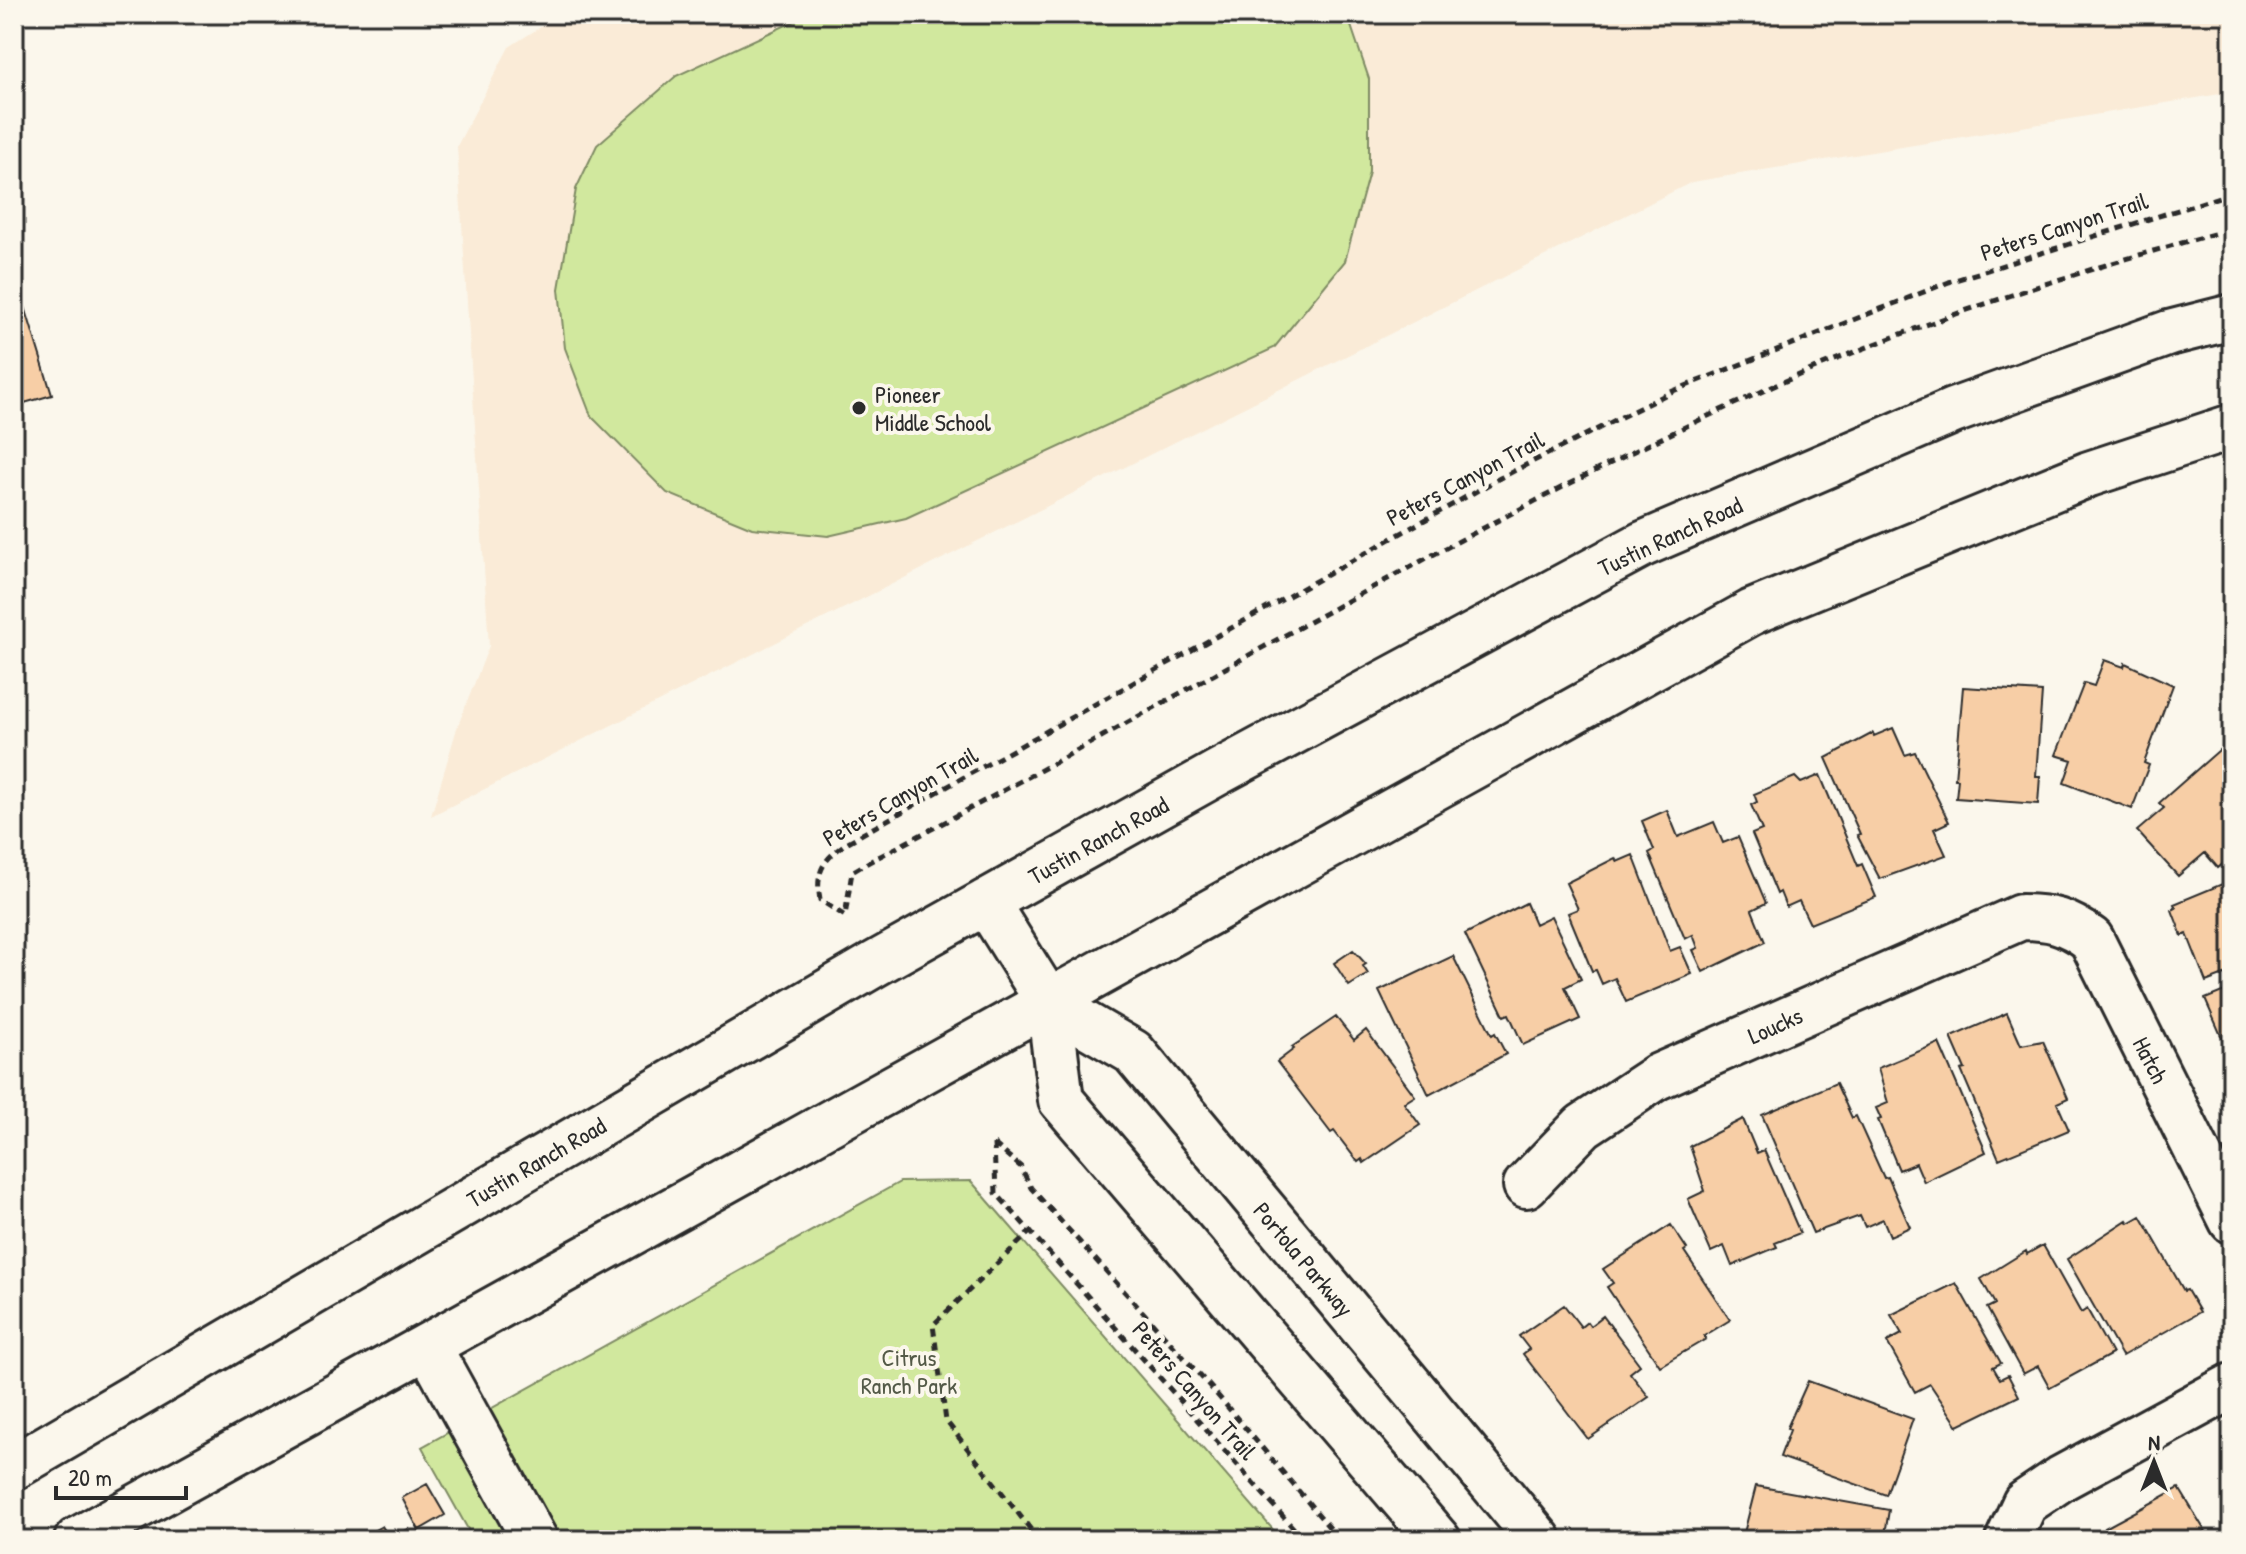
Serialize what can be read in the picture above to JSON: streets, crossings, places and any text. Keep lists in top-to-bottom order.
{
  "streets": {
    "main road": [
      "Tustin Ranch Road",
      "Loucks",
      "Hatch",
      "Portola Parkway"
    ],
    "path": ["Peters Canyon Trail"]
  },
  "crossings": [
    ["Tustin Ranch Road", "Portola Parkway"],
    ["Loucks", "Hatch"]
  ],
  "parks": ["Citrus Ranch Park"],
  "places": ["Pioneer Middle School"],
  "scale_bar": "20 m",
  "north": "top"
}
